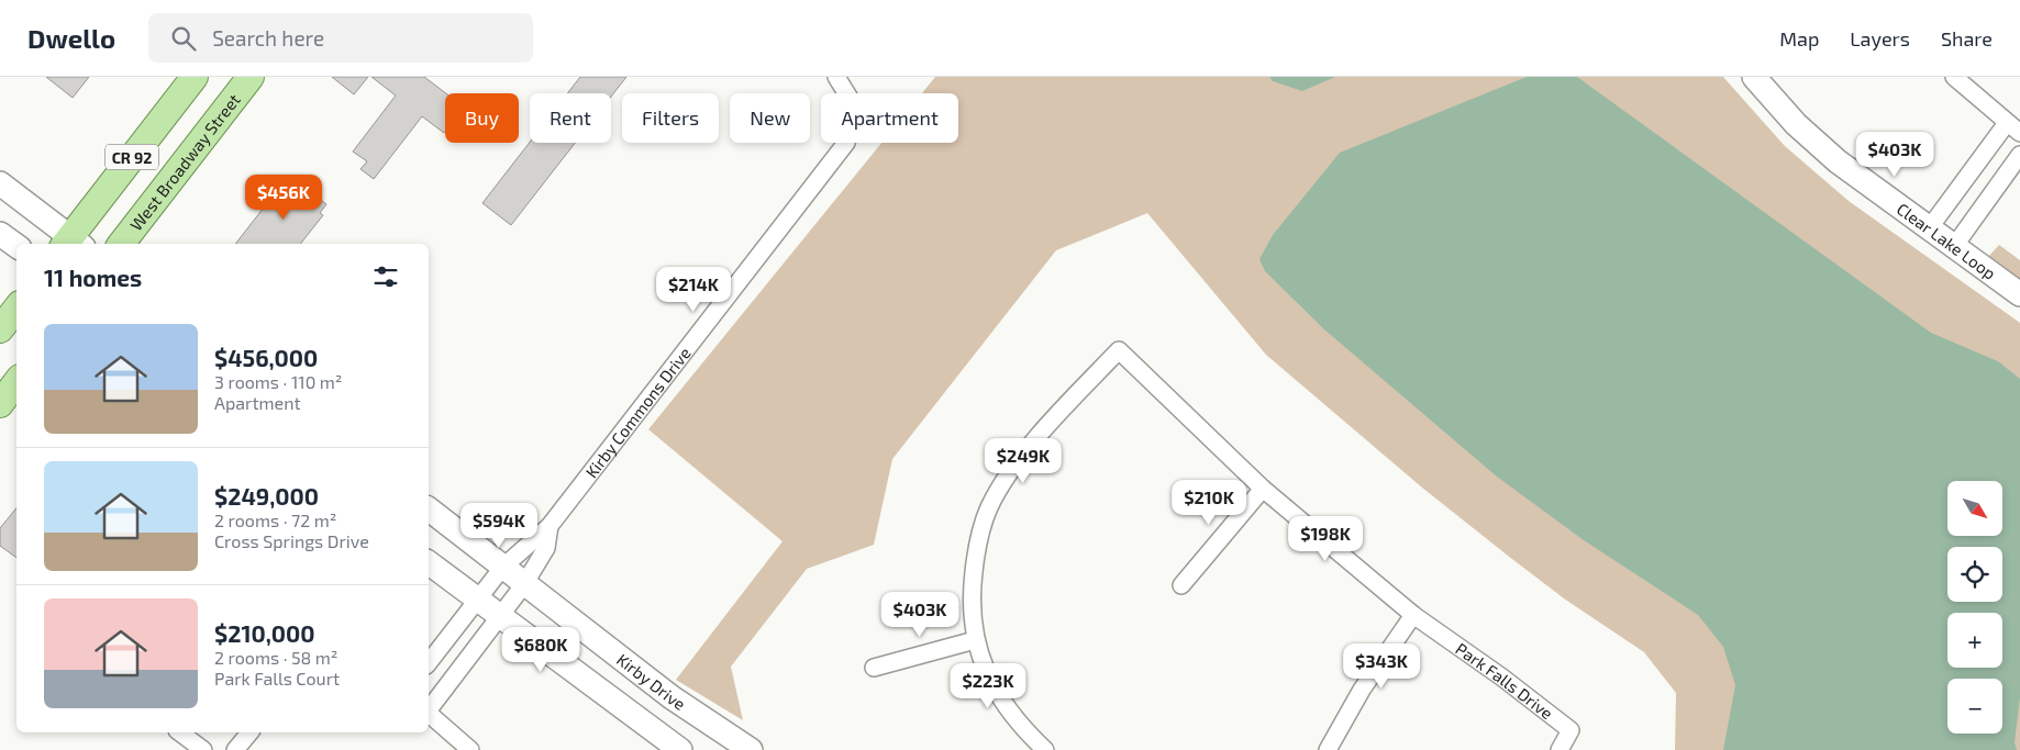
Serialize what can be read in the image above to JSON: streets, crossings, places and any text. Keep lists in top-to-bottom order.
{
  "streets": {
    "main road": [
      "CR 92",
      "West Broadway Street",
      "Clear Lake Loop",
      "Kirby Drive"
    ],
    "street": ["Kirby Commons Drive", "Park Falls Drive"]
  },
  "crossings": [
    ["Kirby Commons Drive", "Kirby Drive"]
  ],
  "north": "bottom right",
  "page": {
    "header": "Dwello",
    "search": "Search here",
    "nav": ["Map", "Layers", "Share"],
    "chip": [
      "Buy",
      "Rent",
      "Filters",
      "New",
      "Apartment"
    ],
    "price": [
      "$403K",
      "$456K",
      "$214K",
      "$249K",
      "$210K",
      "$594K",
      "$198K",
      "$403K",
      "$680K",
      "$343K",
      "$223K"
    ],
    "heading": "11 homes",
    "list": [
      {
        "name": "$456,000",
        "note": "3 rooms · 110 m² · Apartment"
      },
      {
        "name": "$249,000",
        "note": "2 rooms · 72 m² · Cross Springs Drive"
      },
      {
        "name": "$210,000",
        "note": "2 rooms · 58 m² · Park Falls Court"
      }
    ],
    "map_buttons": ["+", "−"]
  }
}
